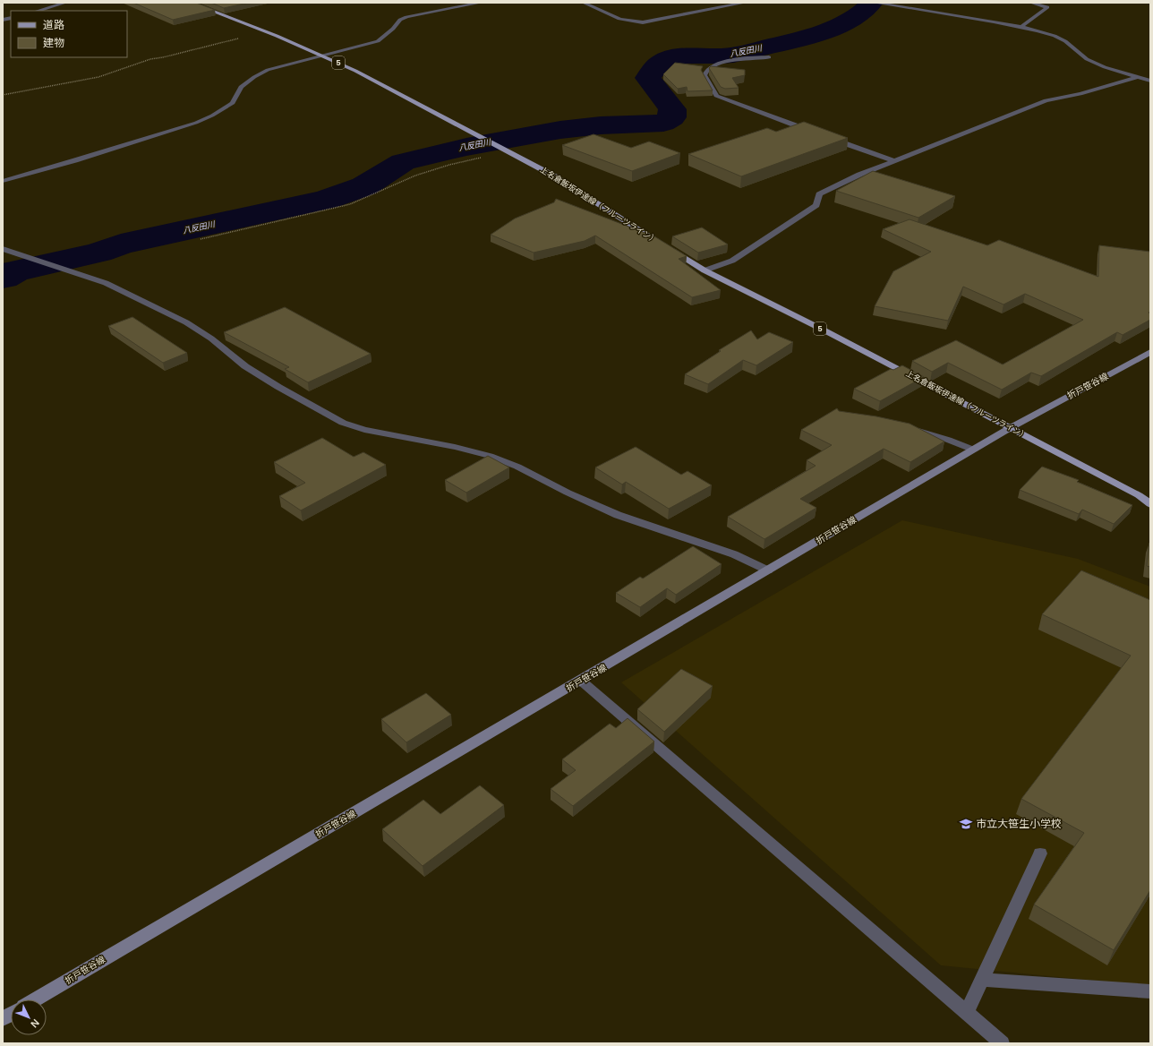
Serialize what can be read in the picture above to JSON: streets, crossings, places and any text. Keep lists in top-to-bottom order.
{
  "streets": {
    "main road": ["5", "上名倉飯坂伊達線（フルーツライン）", "折戸笹谷線"]
  },
  "crossings": [
    ["上名倉飯坂伊達線（フルーツライン）", "折戸笹谷線"]
  ],
  "water": ["八反田川"],
  "places": {
    "school or university": ["市立大笹生小学校"]
  },
  "legend": ["道路", "建物"],
  "north": "bottom right"
}
